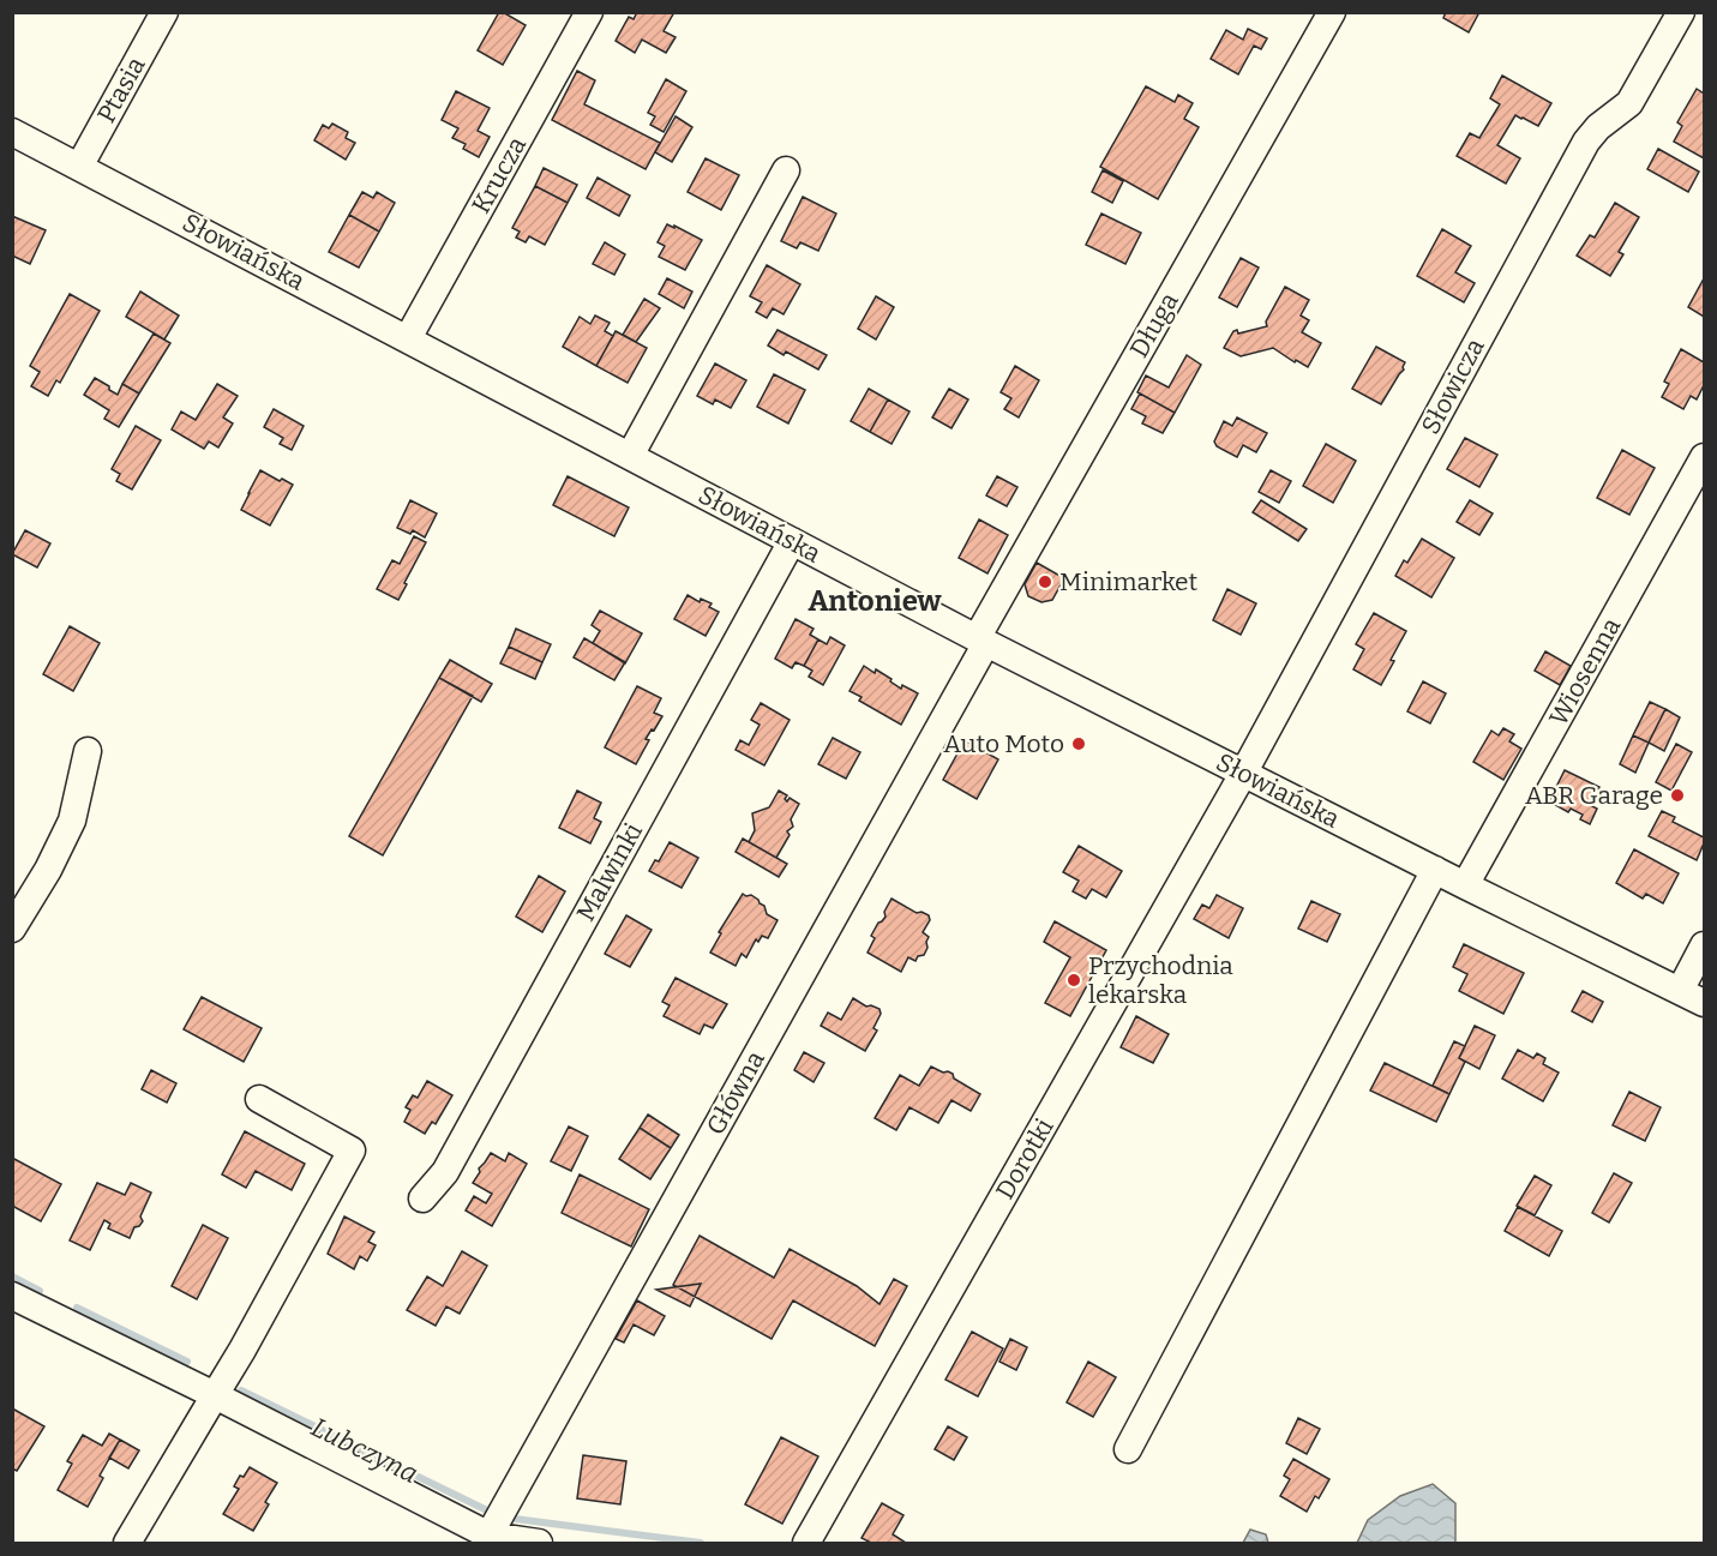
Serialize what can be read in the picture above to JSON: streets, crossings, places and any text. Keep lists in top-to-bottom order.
{
  "streets": {
    "street": [
      "Ptasia",
      "Krucza",
      "Słowiańska",
      "Długa",
      "Słowicza",
      "Wiosenna",
      "Malwinki",
      "Główna",
      "Dorotki"
    ]
  },
  "crossings": [
    ["Ptasia", "Słowiańska"],
    ["Krucza", "Słowiańska"],
    ["Słowiańska", "Długa"],
    ["Słowiańska", "Słowicza"],
    ["Słowiańska", "Wiosenna"],
    ["Słowiańska", "Malwinki"],
    ["Słowiańska", "Główna"],
    ["Słowiańska", "Dorotki"],
    ["Długa", "Główna"],
    ["Słowicza", "Dorotki"]
  ],
  "districts": ["Antoniew"],
  "water": ["Lubczyna"],
  "places": [
    "Minimarket",
    "Auto Moto",
    "ABR Garage",
    "Przychodnia lekarska"
  ]
}
